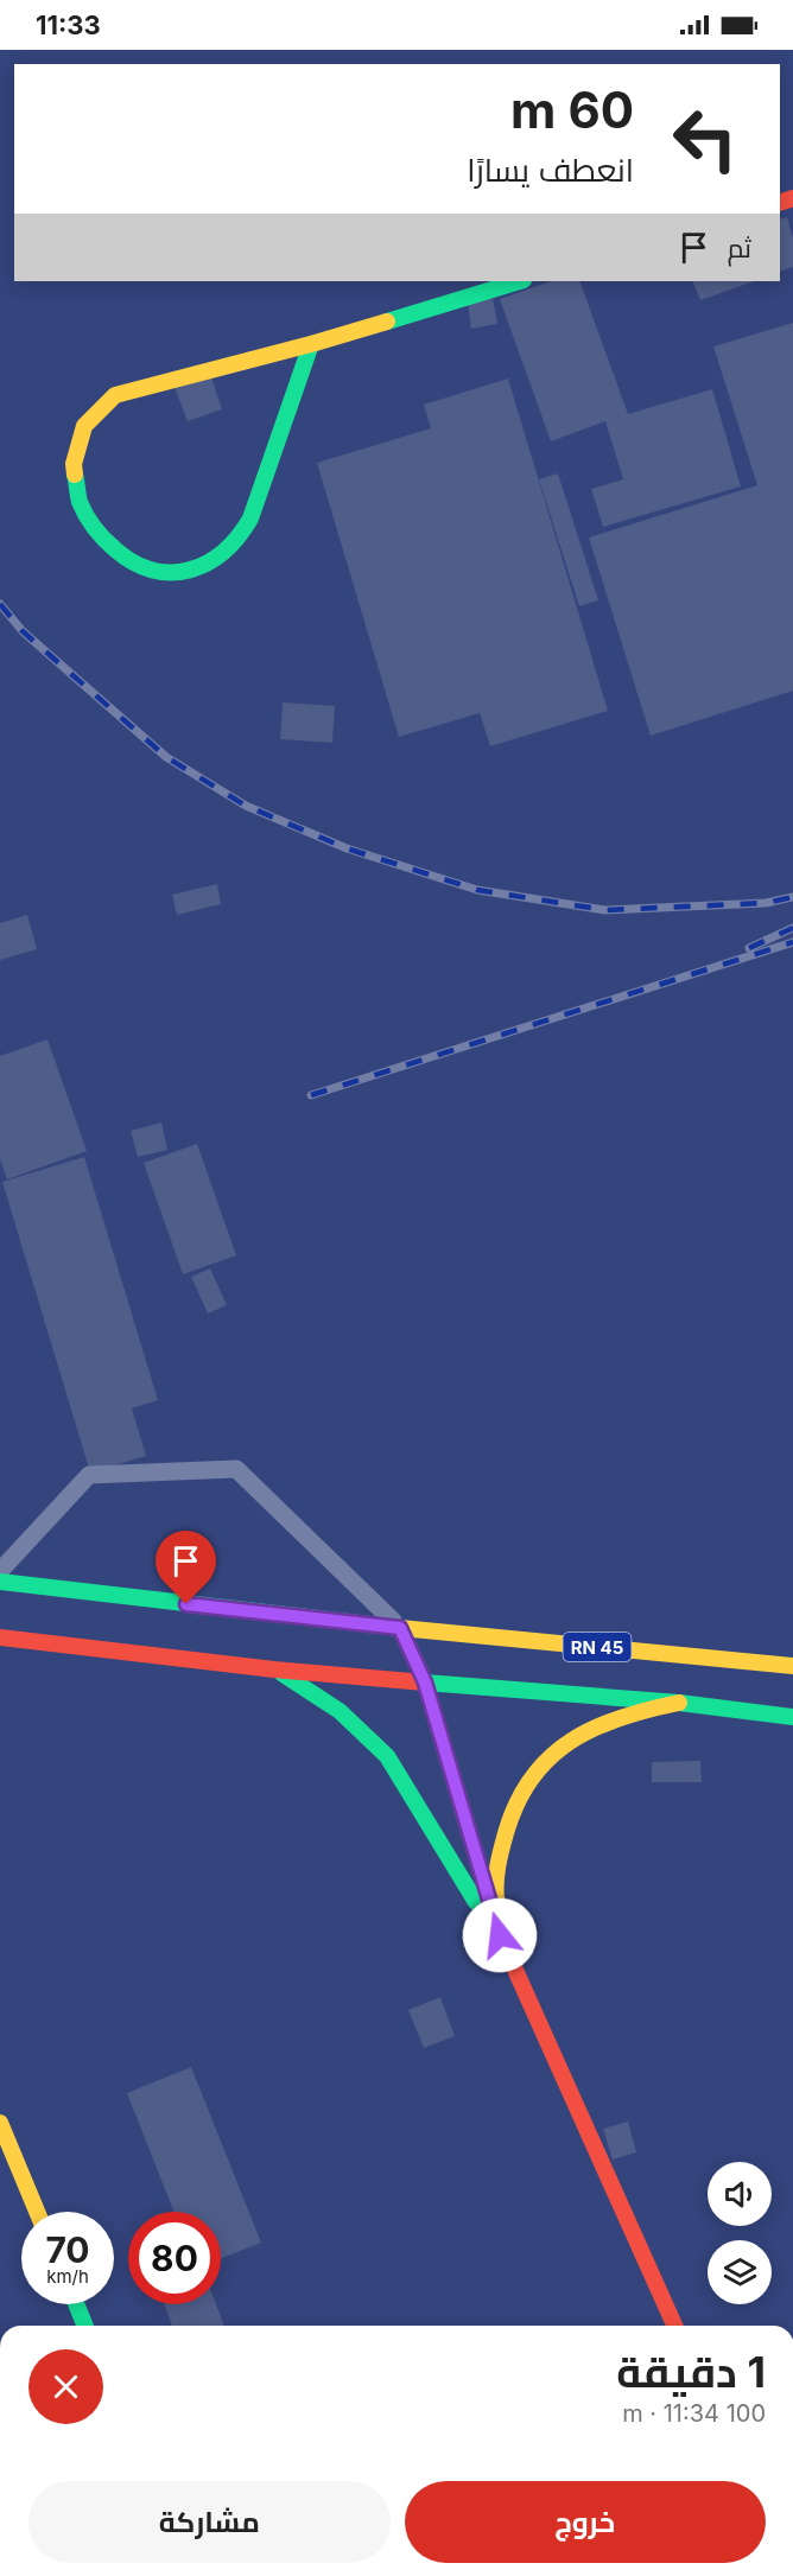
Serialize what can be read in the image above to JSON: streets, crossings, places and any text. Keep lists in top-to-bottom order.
{
  "streets": {
    "main road": ["RN 45"]
  },
  "page": {
    "status": "11:33",
    "turn": ["60 m", "انعطف يسارًا"],
    "then": "ثم",
    "speed": "70 km/h",
    "limit": "80",
    "heading": ["1 دقيقة", "100 m · 11:34"],
    "buttons": ["خروج", "مشاركة"]
  }
}
